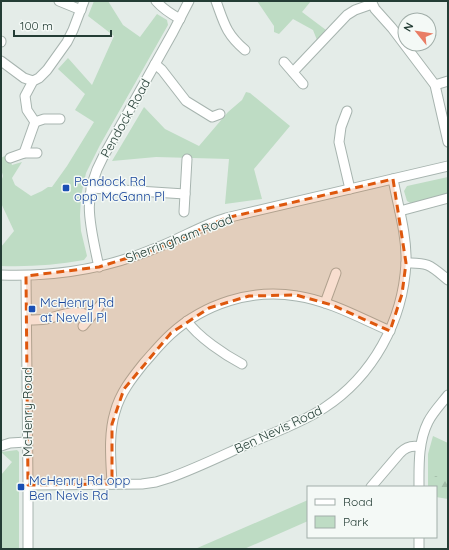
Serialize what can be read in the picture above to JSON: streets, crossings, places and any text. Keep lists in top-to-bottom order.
{
  "streets": {
    "street": [
      "Pendock Road",
      "Sherringham Road",
      "McHenry Road",
      "Ben Nevis Road"
    ]
  },
  "crossings": [
    ["Pendock Road", "Sherringham Road"],
    ["Sherringham Road", "McHenry Road"],
    ["Sherringham Road", "Ben Nevis Road"],
    ["McHenry Road", "Ben Nevis Road"]
  ],
  "places": {
    "transit": ["Pendock Rd opp McGann Pl", "McHenry Rd at Nevell Pl", "McHenry Rd opp Ben Nevis Rd"]
  },
  "legend": ["Road", "Park"],
  "scale_bar": "100 m",
  "north": "top left"
}
